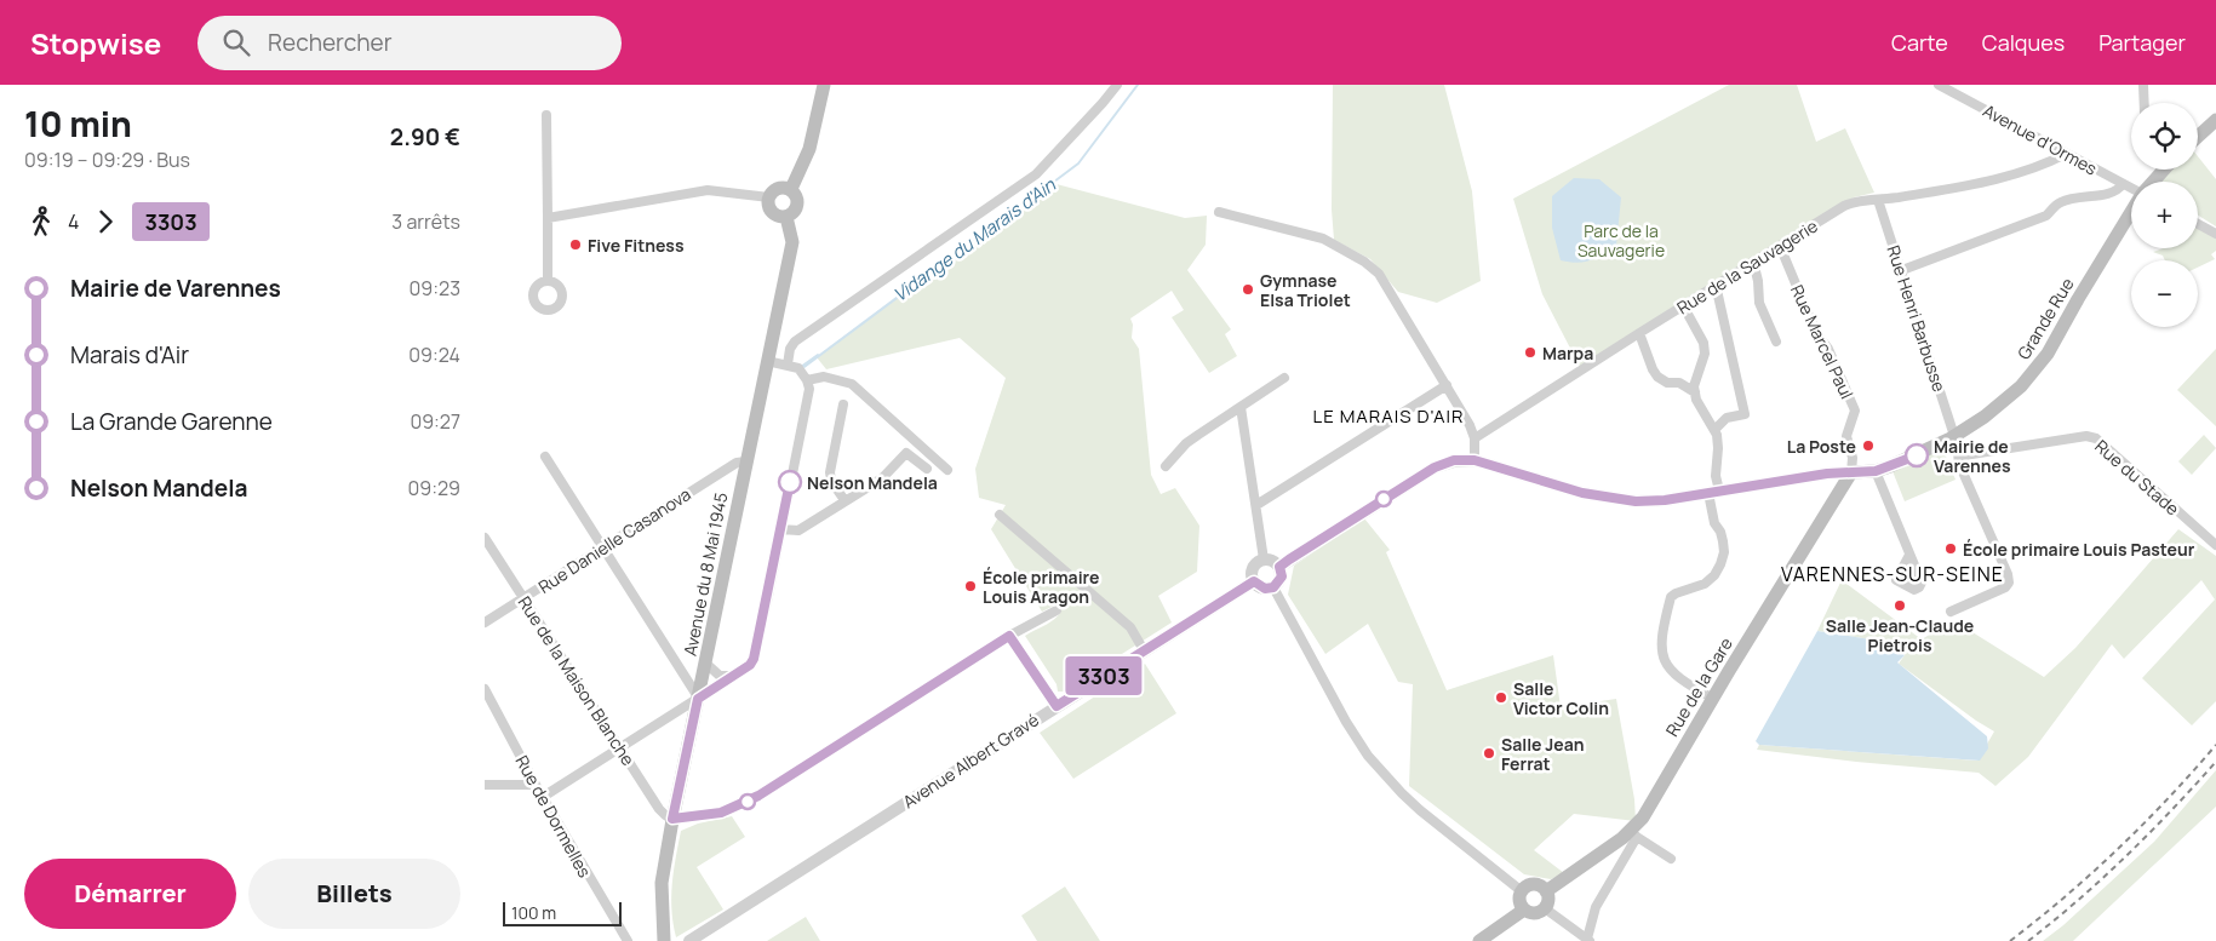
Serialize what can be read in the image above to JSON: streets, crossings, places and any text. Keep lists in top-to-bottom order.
{
  "streets": {
    "main road": ["Grande Rue", "Avenue du 8 Mai 1945", "Rue de la Gare"],
    "street": [
      "Avenue d'Ormes",
      "Rue de la Sauvagerie",
      "Rue Henri Barbusse",
      "Rue Marcel Paul",
      "Rue du Stade",
      "Rue Danielle Casanova",
      "Rue de la Maison Blanche",
      "Avenue Albert Gravé",
      "Rue de Dormelles"
    ]
  },
  "crossings": [
    ["Avenue d'Ormes", "Rue de la Sauvagerie"],
    ["Rue de la Sauvagerie", "Rue Henri Barbusse"],
    ["Rue de la Sauvagerie", "Rue Marcel Paul"],
    ["Rue Henri Barbusse", "Grande Rue"],
    ["Grande Rue", "Rue Marcel Paul"],
    ["Grande Rue", "Rue de la Gare"],
    ["Rue Marcel Paul", "Rue de la Gare"],
    ["Rue Danielle Casanova", "Avenue du 8 Mai 1945"],
    ["Rue Danielle Casanova", "Rue de la Maison Blanche"],
    ["Avenue du 8 Mai 1945", "Rue de la Maison Blanche"]
  ],
  "districts": ["LE MARAIS D'AIR", "VARENNES-SUR-SEINE"],
  "water": ["Vidange du Marais d'Ain"],
  "parks": ["Parc de la Sauvagerie"],
  "places": [
    "Five Fitness",
    "Gymnase Elsa Triolet",
    "Marpa",
    "La Poste",
    "Mairie de Varennes",
    "Nelson Mandela",
    "École primaire Louis Pasteur",
    "École primaire Louis Aragon",
    "Salle Jean-Claude Pietrois",
    "Salle Victor Colin",
    "Salle Jean Ferrat"
  ],
  "lines": ["bus line 3303"],
  "scale_bar": "100 m",
  "page": {
    "header": "Stopwise",
    "search": "Rechercher",
    "nav": ["Carte", "Calques", "Partager"],
    "heading": ["10 min", "09:19 – 09:29 · Bus", "2.90 €"],
    "on_map": "3303",
    "map_buttons": ["+", "−"],
    "legs": ["4", "3303", "3 arrêts"],
    "list": [
      {
        "name": "Mairie de Varennes",
        "value": "09:23"
      },
      {
        "name": "Marais d'Air",
        "value": "09:24"
      },
      {
        "name": "La Grande Garenne",
        "value": "09:27"
      },
      {
        "name": "Nelson Mandela",
        "value": "09:29"
      }
    ],
    "buttons": ["Démarrer", "Billets"],
    "scale": "100 m"
  }
}
